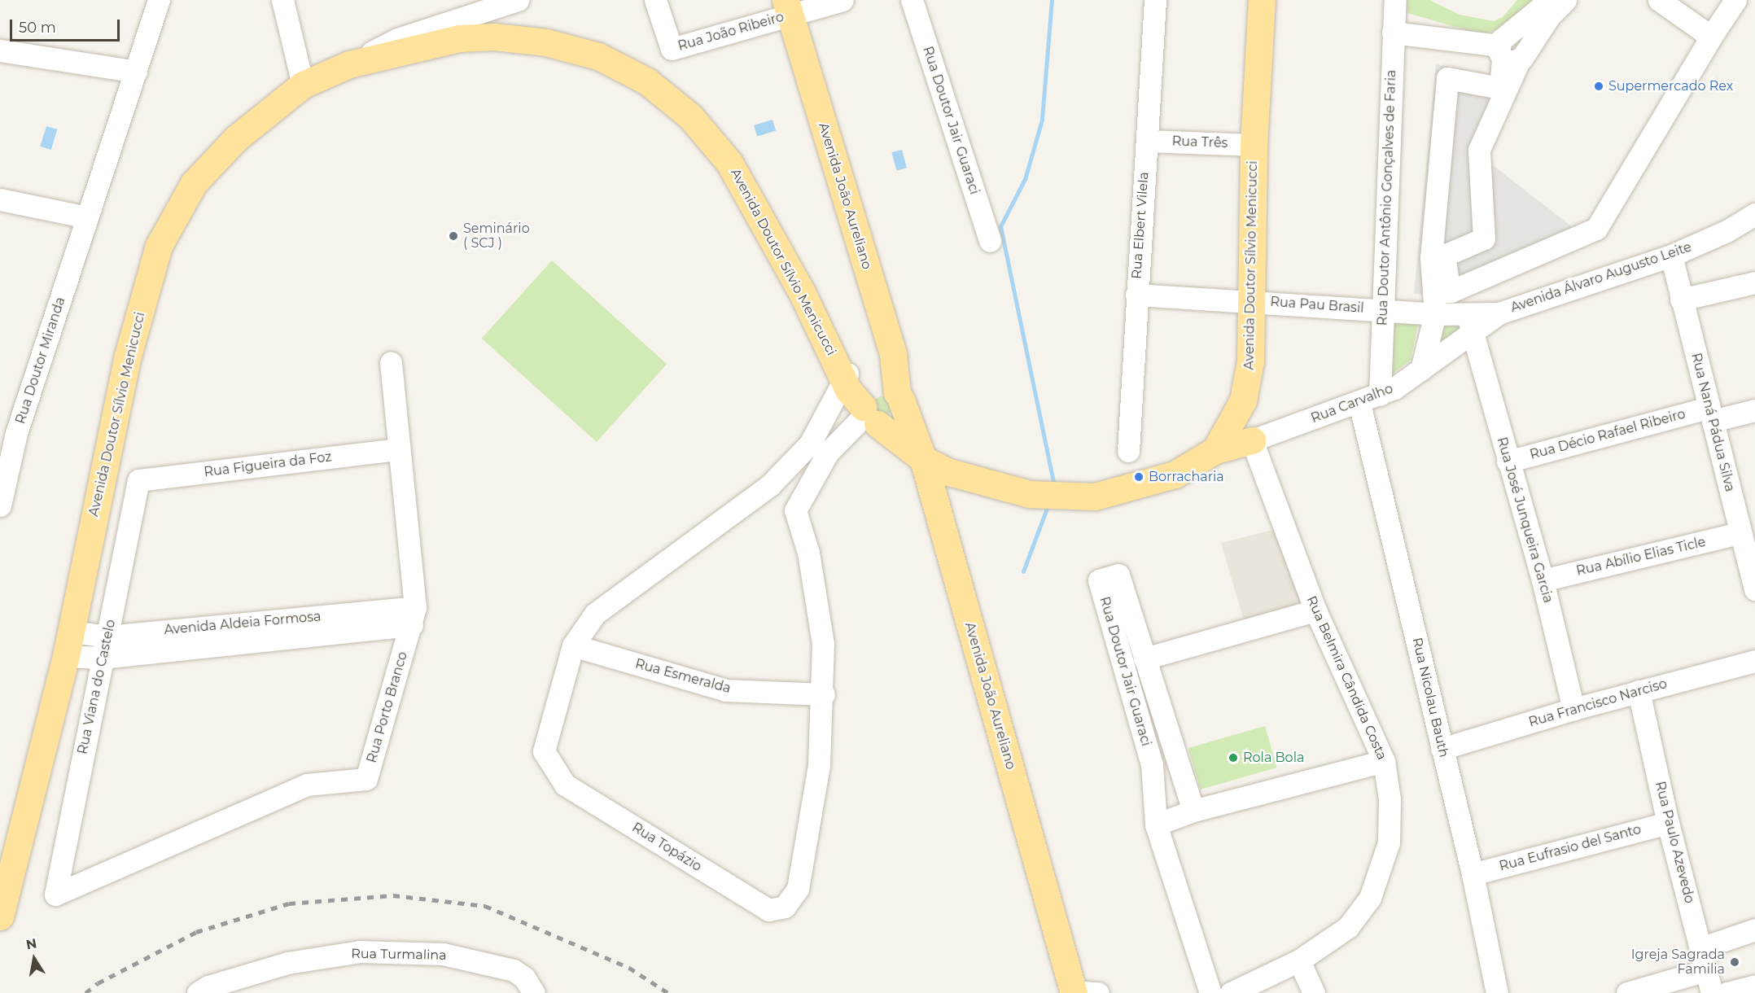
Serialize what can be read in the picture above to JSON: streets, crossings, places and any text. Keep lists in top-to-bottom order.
{
  "streets": {
    "main road": ["Avenida João Aureliano", "Avenida Doutor Sílvio Menicucci", "Rua Carvalho"],
    "street": [
      "Rua João Ribeiro",
      "Rua Doutor Jair Guaraci",
      "Rua Três",
      "Rua Doutor Antônio Gonçalves de Faria",
      "Rua Elbert Vilela",
      "Avenida Álvaro Augusto Leite",
      "Rua Pau Brasil",
      "Rua Doutor Miranda",
      "Rua Naná Pádua Silva",
      "Rua Décio Rafael Ribeiro",
      "Rua Figueira da Foz",
      "Rua José Junqueira Garcia",
      "Rua Abílio Elias Ticle",
      "Avenida Aldeia Formosa",
      "Rua Esmeralda",
      "Rua Belmira Cândida Costa",
      "Rua Viana do Castelo",
      "Rua Nicolau Bauth",
      "Rua Francisco Narciso",
      "Rua Porto Branco",
      "Rua Paulo Azevedo",
      "Rua Topázio",
      "Rua Eufrasio del Santo",
      "Rua Turmalina"
    ]
  },
  "crossings": [
    ["Rua João Ribeiro", "Avenida João Aureliano"],
    ["Rua Três", "Rua Elbert Vilela"],
    ["Rua Três", "Avenida Doutor Sílvio Menicucci"],
    ["Avenida João Aureliano", "Avenida Doutor Sílvio Menicucci"],
    ["Avenida João Aureliano", "Rua Topázio"],
    ["Rua Doutor Antônio Gonçalves de Faria", "Rua Pau Brasil"],
    ["Rua Doutor Antônio Gonçalves de Faria", "Rua Carvalho"],
    ["Rua Doutor Antônio Gonçalves de Faria", "Rua Nicolau Bauth"],
    ["Rua Elbert Vilela", "Rua Pau Brasil"],
    ["Avenida Doutor Sílvio Menicucci", "Rua Pau Brasil"],
    ["Avenida Doutor Sílvio Menicucci", "Rua Carvalho"],
    ["Avenida Doutor Sílvio Menicucci", "Avenida Aldeia Formosa"],
    ["Avenida Doutor Sílvio Menicucci", "Rua Topázio"],
    ["Avenida Álvaro Augusto Leite", "Rua Carvalho"],
    ["Avenida Álvaro Augusto Leite", "Rua Naná Pádua Silva"],
    ["Rua Pau Brasil", "Rua Carvalho"],
    ["Rua Pau Brasil", "Rua José Junqueira Garcia"],
    ["Rua Carvalho", "Rua José Junqueira Garcia"],
    ["Rua Carvalho", "Rua Belmira Cândida Costa"],
    ["Rua Carvalho", "Rua Nicolau Bauth"],
    ["Rua Naná Pádua Silva", "Rua Décio Rafael Ribeiro"],
    ["Rua Naná Pádua Silva", "Rua Abílio Elias Ticle"],
    ["Rua Décio Rafael Ribeiro", "Rua José Junqueira Garcia"],
    ["Rua Figueira da Foz", "Rua Viana do Castelo"],
    ["Rua Figueira da Foz", "Rua Porto Branco"],
    ["Rua José Junqueira Garcia", "Rua Abílio Elias Ticle"],
    ["Rua José Junqueira Garcia", "Rua Francisco Narciso"],
    ["Avenida Aldeia Formosa", "Rua Viana do Castelo"],
    ["Avenida Aldeia Formosa", "Rua Porto Branco"],
    ["Rua Esmeralda", "Rua Topázio"],
    ["Rua Viana do Castelo", "Rua Porto Branco"],
    ["Rua Nicolau Bauth", "Rua Francisco Narciso"],
    ["Rua Nicolau Bauth", "Rua Eufrasio del Santo"],
    ["Rua Francisco Narciso", "Rua Paulo Azevedo"],
    ["Rua Paulo Azevedo", "Rua Eufrasio del Santo"]
  ],
  "places": [
    "Supermercado Rex",
    "Seminário ( SCJ )",
    "Borracharia",
    "Rola Bola",
    "Igreja Sagrada Familia"
  ],
  "scale_bar": "50 m",
  "north": "top"
}
